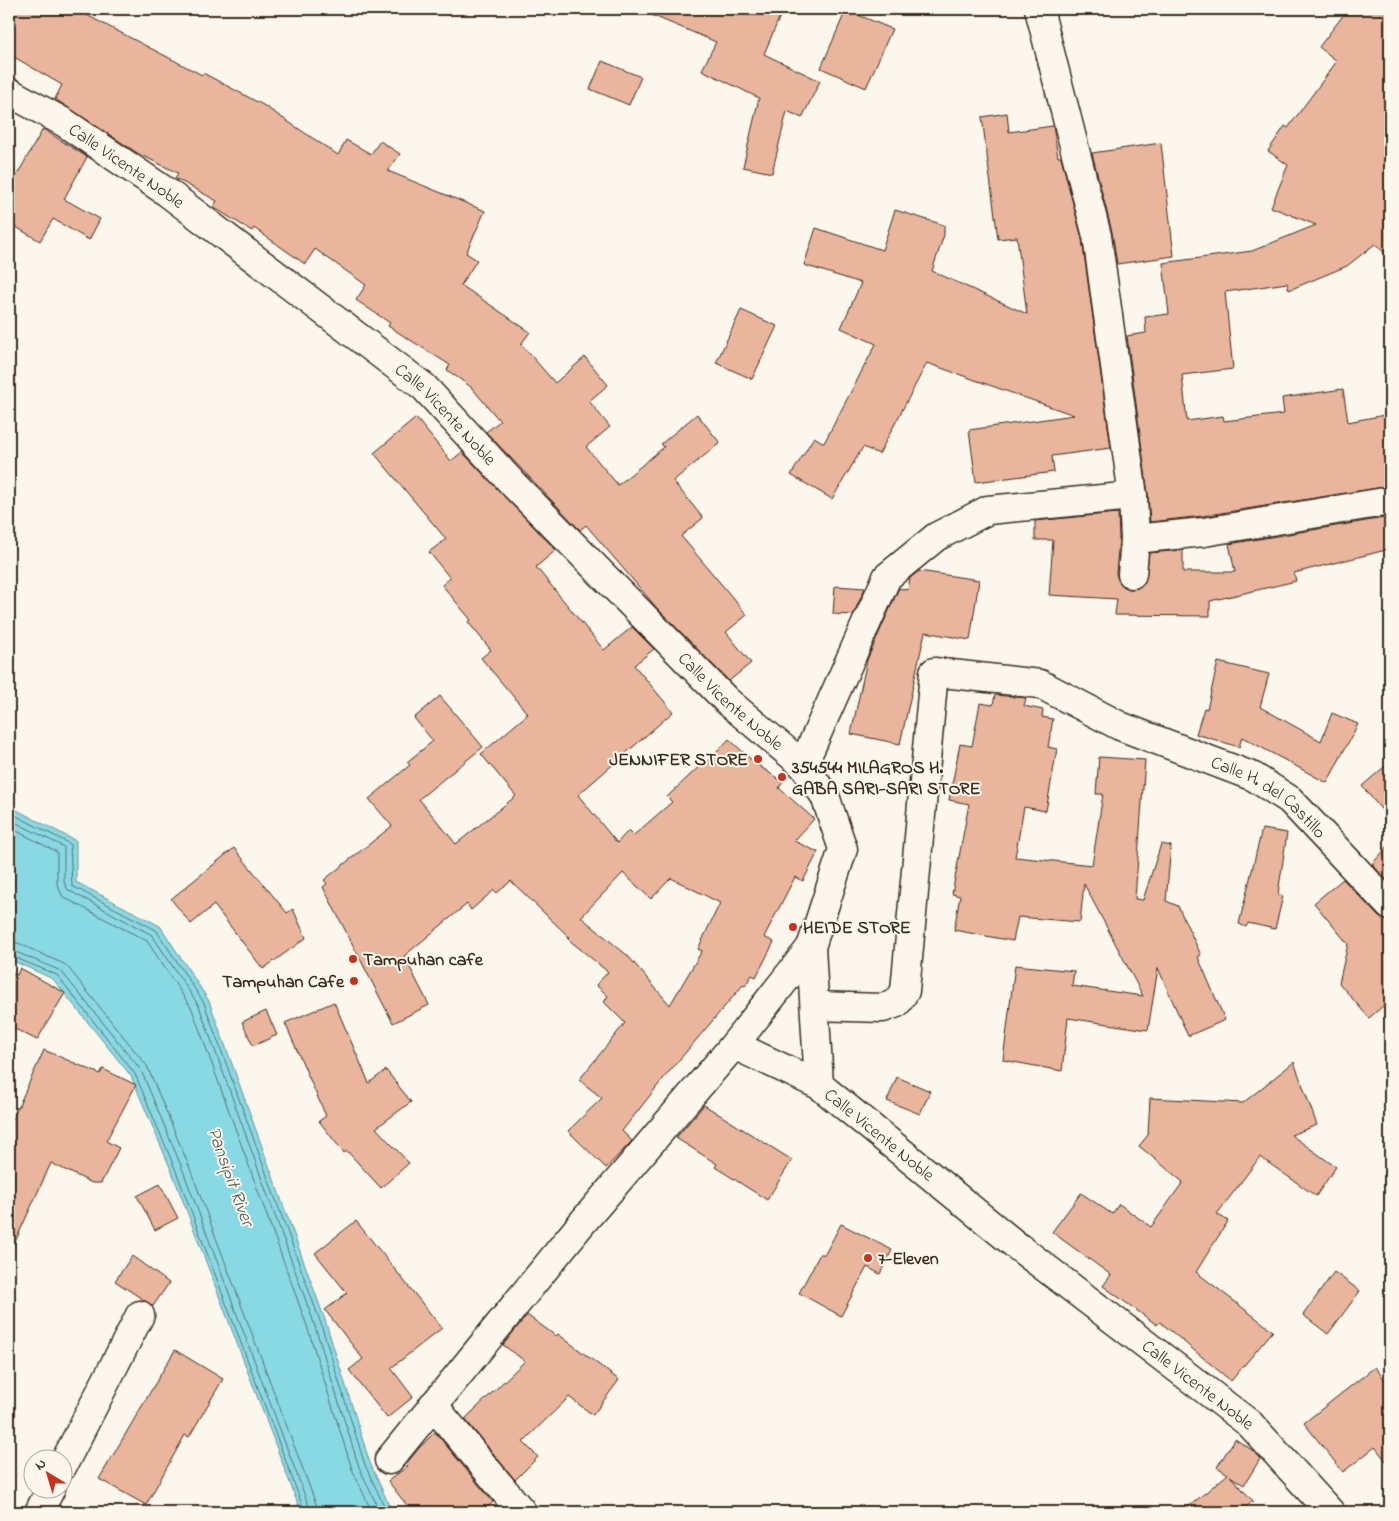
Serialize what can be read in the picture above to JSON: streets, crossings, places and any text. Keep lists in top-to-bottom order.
{
  "streets": {
    "street": ["Calle Vicente Noble", "Calle H. del Castillo"]
  },
  "crossings": [
    ["Calle Vicente Noble", "Calle H. del Castillo"]
  ],
  "water": ["Pansipit River"],
  "places": [
    "JENNIFER STORE",
    "354544 MILAGROS H. GABA SARI-SARI STORE",
    "HEIDE STORE",
    "Tampuhan cafe",
    "Tampuhan Cafe",
    "7-Eleven"
  ],
  "north": "top left"
}
